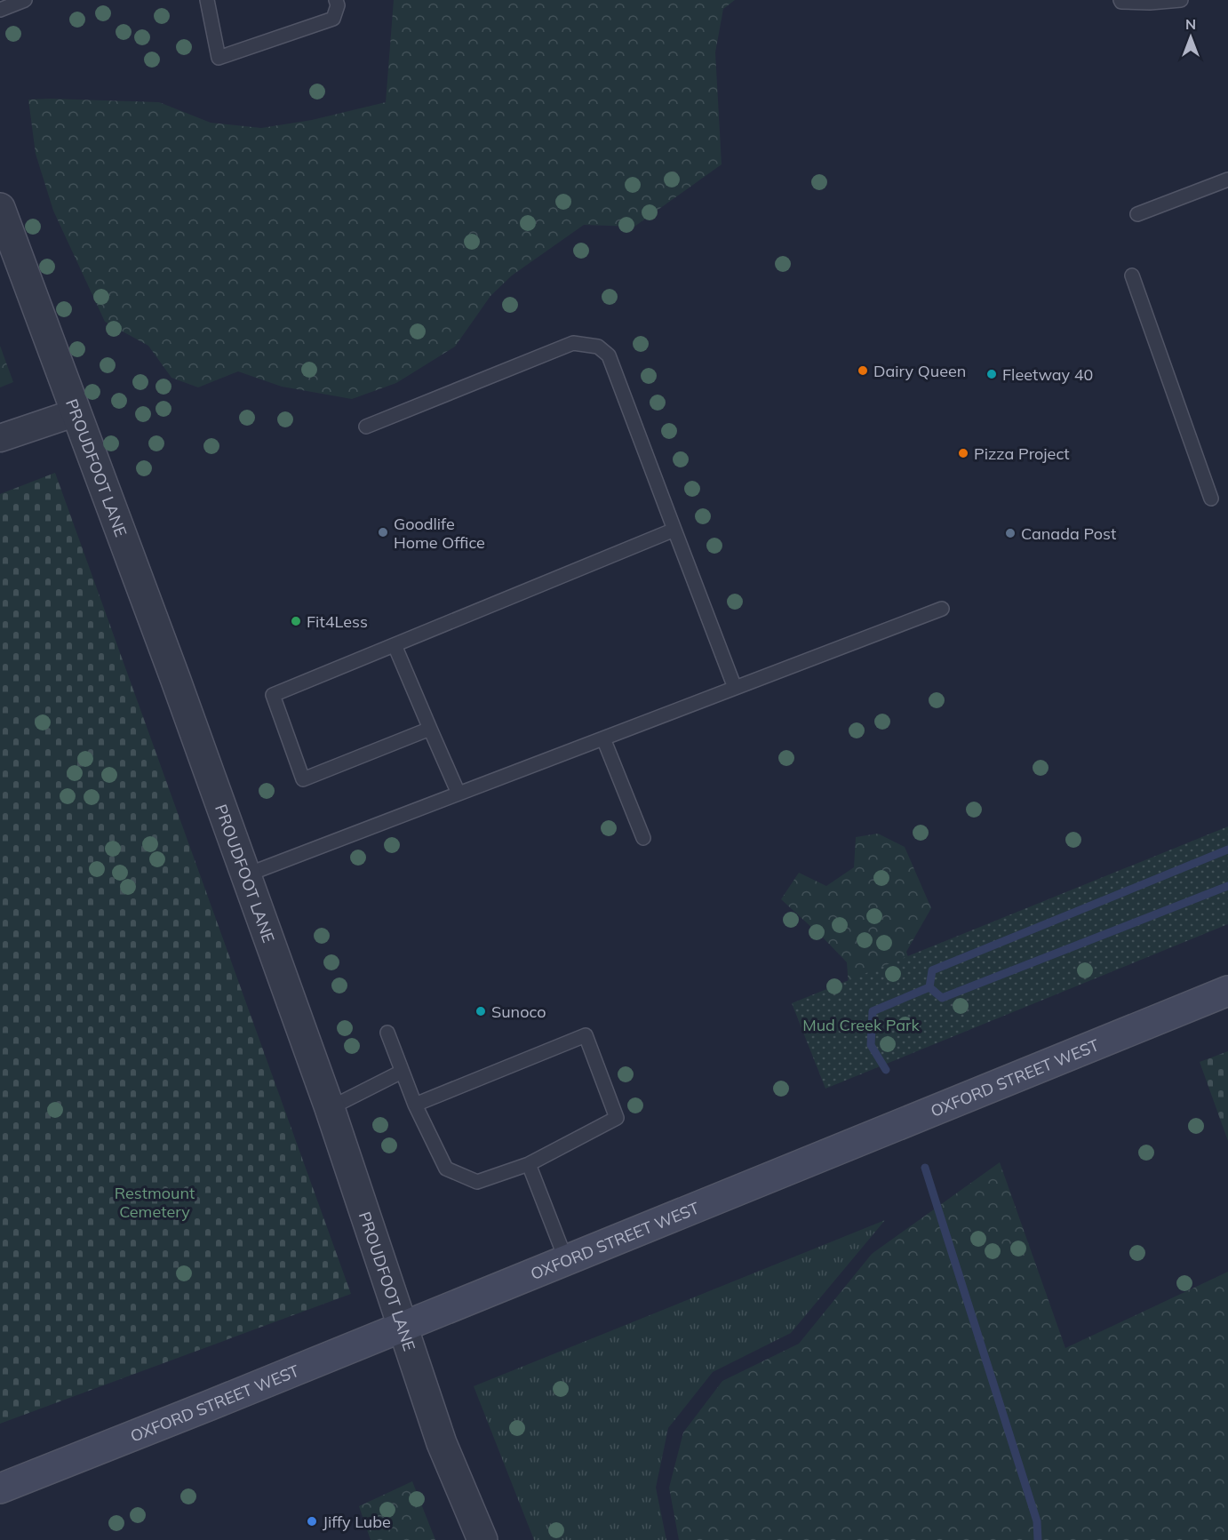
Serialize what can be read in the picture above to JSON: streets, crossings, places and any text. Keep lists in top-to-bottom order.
{
  "streets": {
    "main road": ["OXFORD STREET WEST"],
    "street": ["PROUDFOOT LANE"]
  },
  "crossings": [
    ["PROUDFOOT LANE", "OXFORD STREET WEST"]
  ],
  "parks": ["Mud Creek Park", "Restmount Cemetery"],
  "places": [
    "Dairy Queen",
    "Fleetway 40",
    "Pizza Project",
    "Goodlife Home Office",
    "Canada Post",
    "Fit4Less",
    "Sunoco",
    "Jiffy Lube"
  ],
  "north": "top"
}
